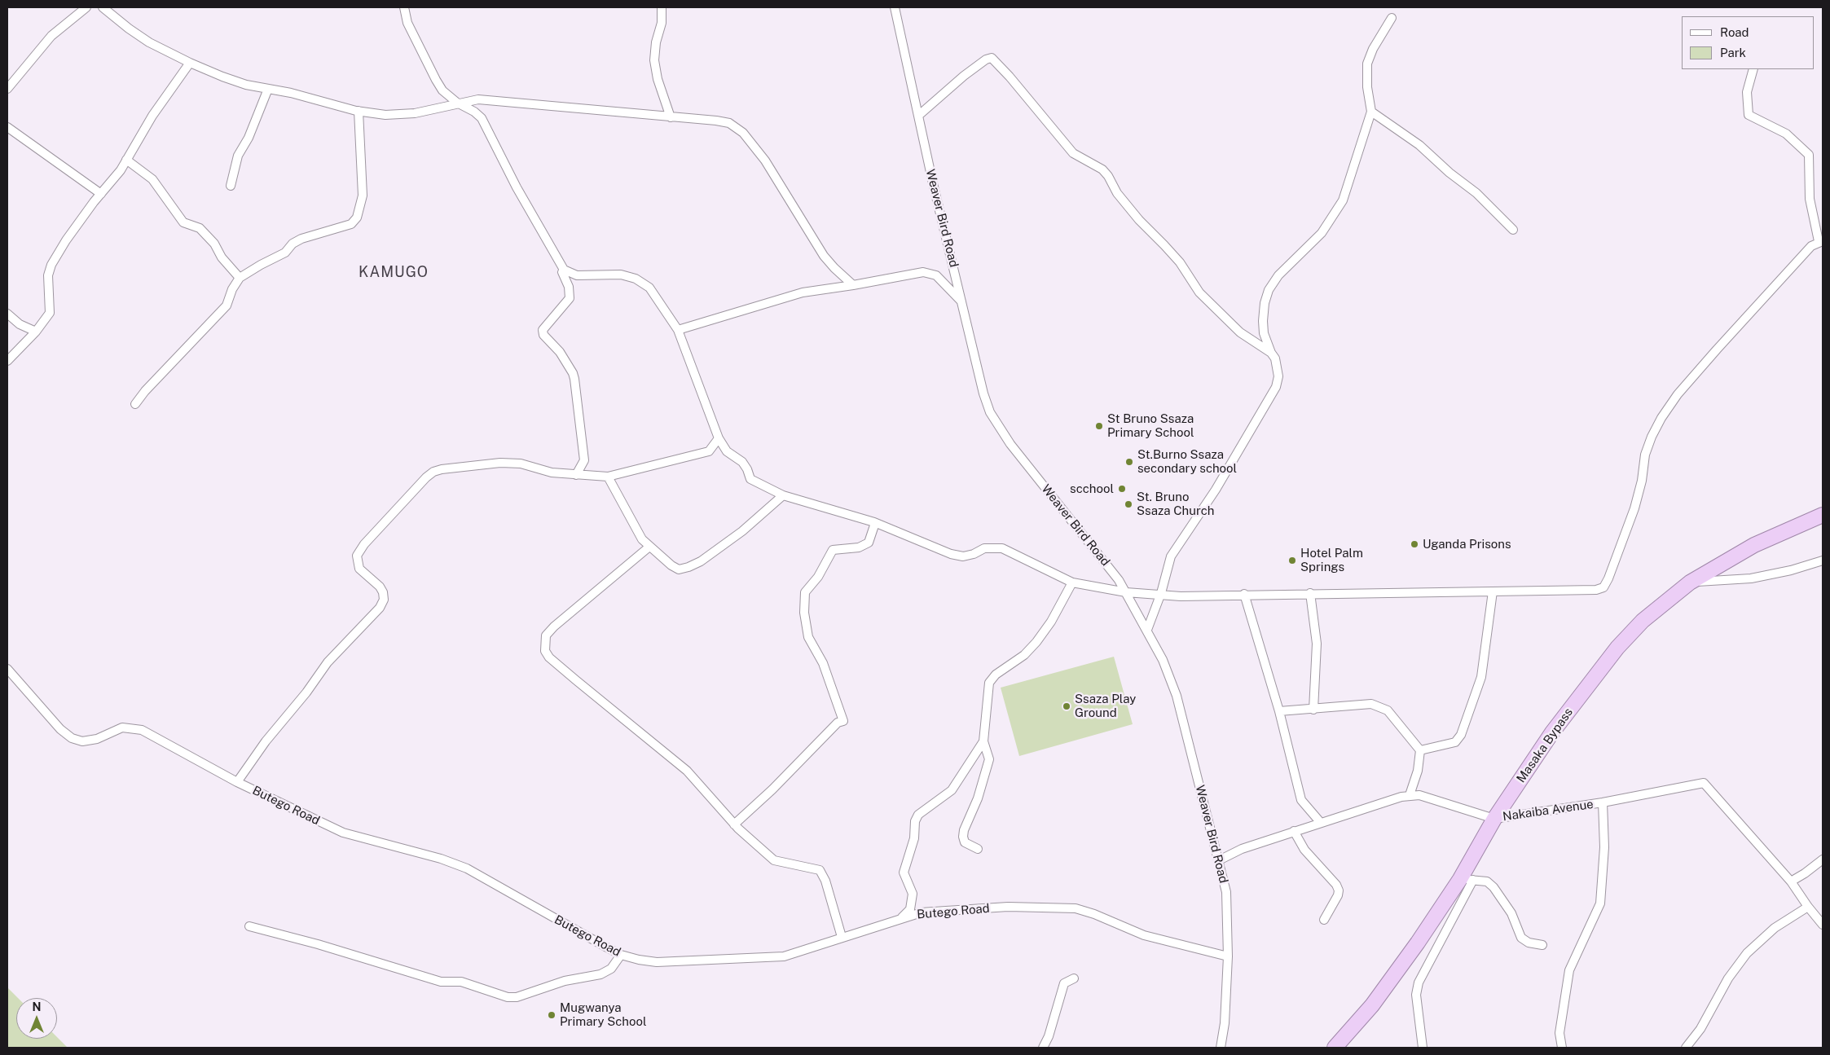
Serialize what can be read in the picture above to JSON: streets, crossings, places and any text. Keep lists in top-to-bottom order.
{
  "streets": {
    "highway": ["Masaka Bypass"],
    "street": ["Weaver Bird Road", "Butego Road", "Nakaiba Avenue"]
  },
  "crossings": [
    ["Weaver Bird Road", "Butego Road"],
    ["Weaver Bird Road", "Nakaiba Avenue"],
    ["Masaka Bypass", "Nakaiba Avenue"]
  ],
  "districts": ["KAMUGO"],
  "places": [
    "St Bruno Ssaza Primary School",
    "St.Burno Ssaza secondary school",
    "scchool",
    "St. Bruno Ssaza Church",
    "Uganda Prisons",
    "Hotel Palm Springs",
    "Ssaza Play Ground",
    "Mugwanya Primary School"
  ],
  "legend": ["Road", "Park"],
  "north": "top"
}
